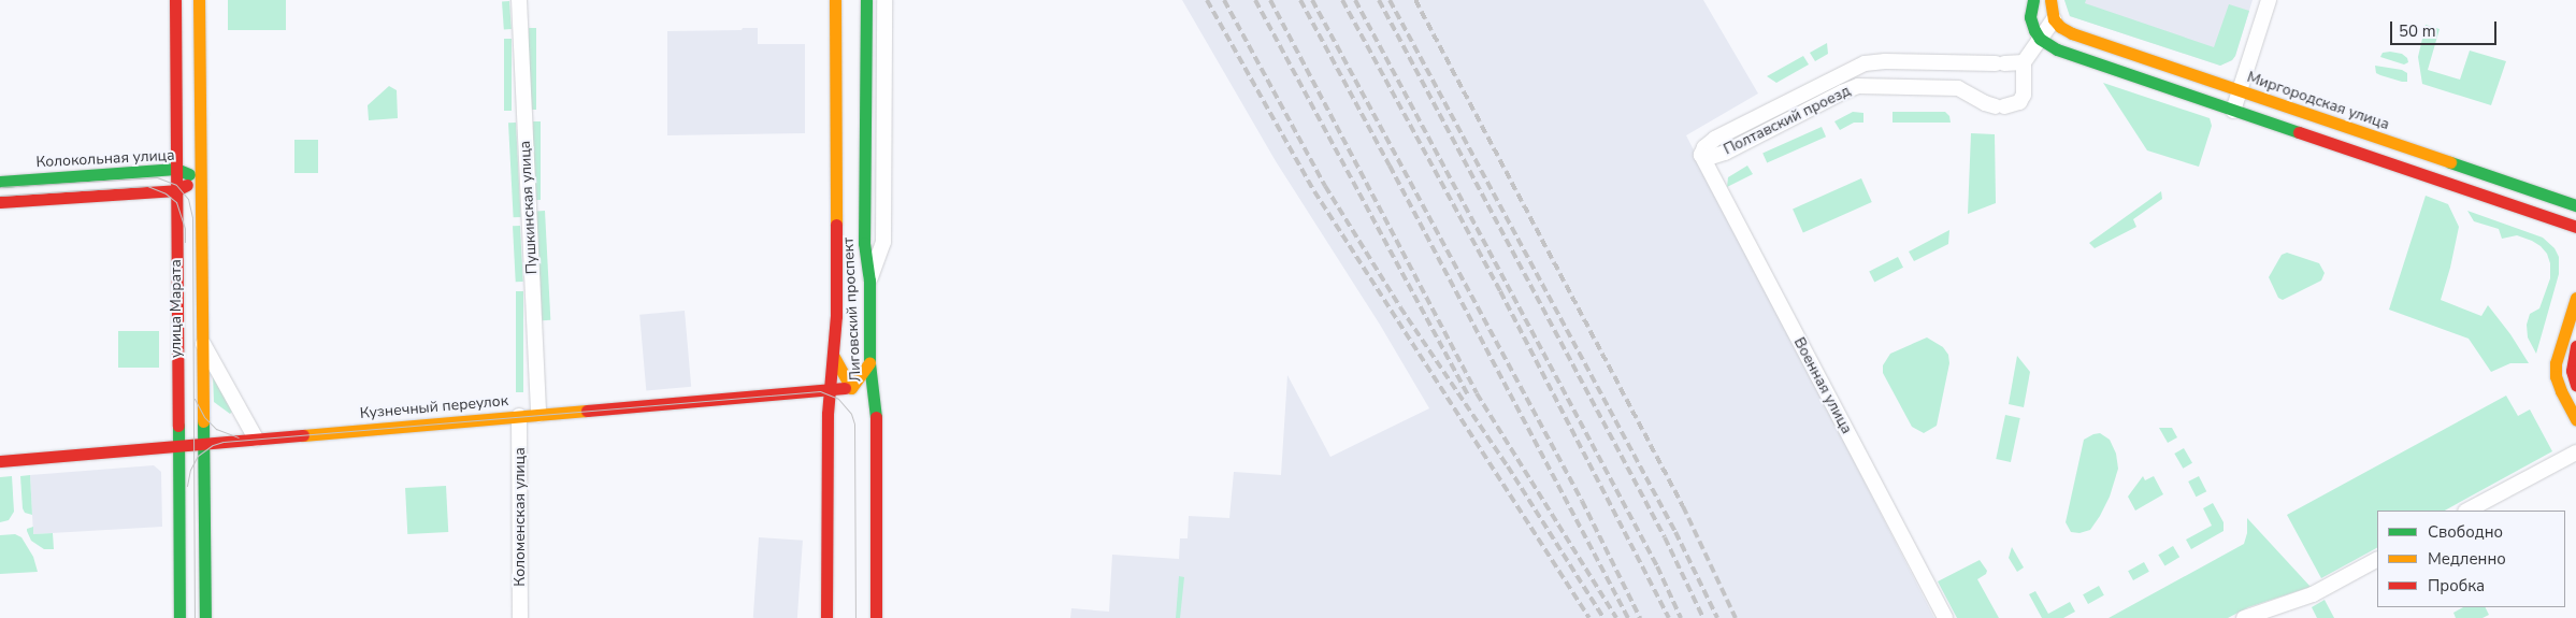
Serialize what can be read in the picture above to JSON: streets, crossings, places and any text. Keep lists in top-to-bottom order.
{
  "streets": {
    "street": [
      "Миргородская улица",
      "Полтавский проезд",
      "Колокольная улица",
      "Пушкинская улица",
      "улица Марата",
      "Лиговский проспект",
      "Военная улица",
      "Кузнечный переулок",
      "Коломенская улица"
    ]
  },
  "crossings": [
    ["Полтавский проезд", "Военная улица"],
    ["Колокольная улица", "улица Марата"],
    ["Пушкинская улица", "Кузнечный переулок"],
    ["улица Марата", "Кузнечный переулок"],
    ["Лиговский проспект", "Кузнечный переулок"],
    ["Кузнечный переулок", "Коломенская улица"]
  ],
  "legend": ["Свободно", "Медленно", "Пробка"],
  "scale_bar": "50 m"
}
